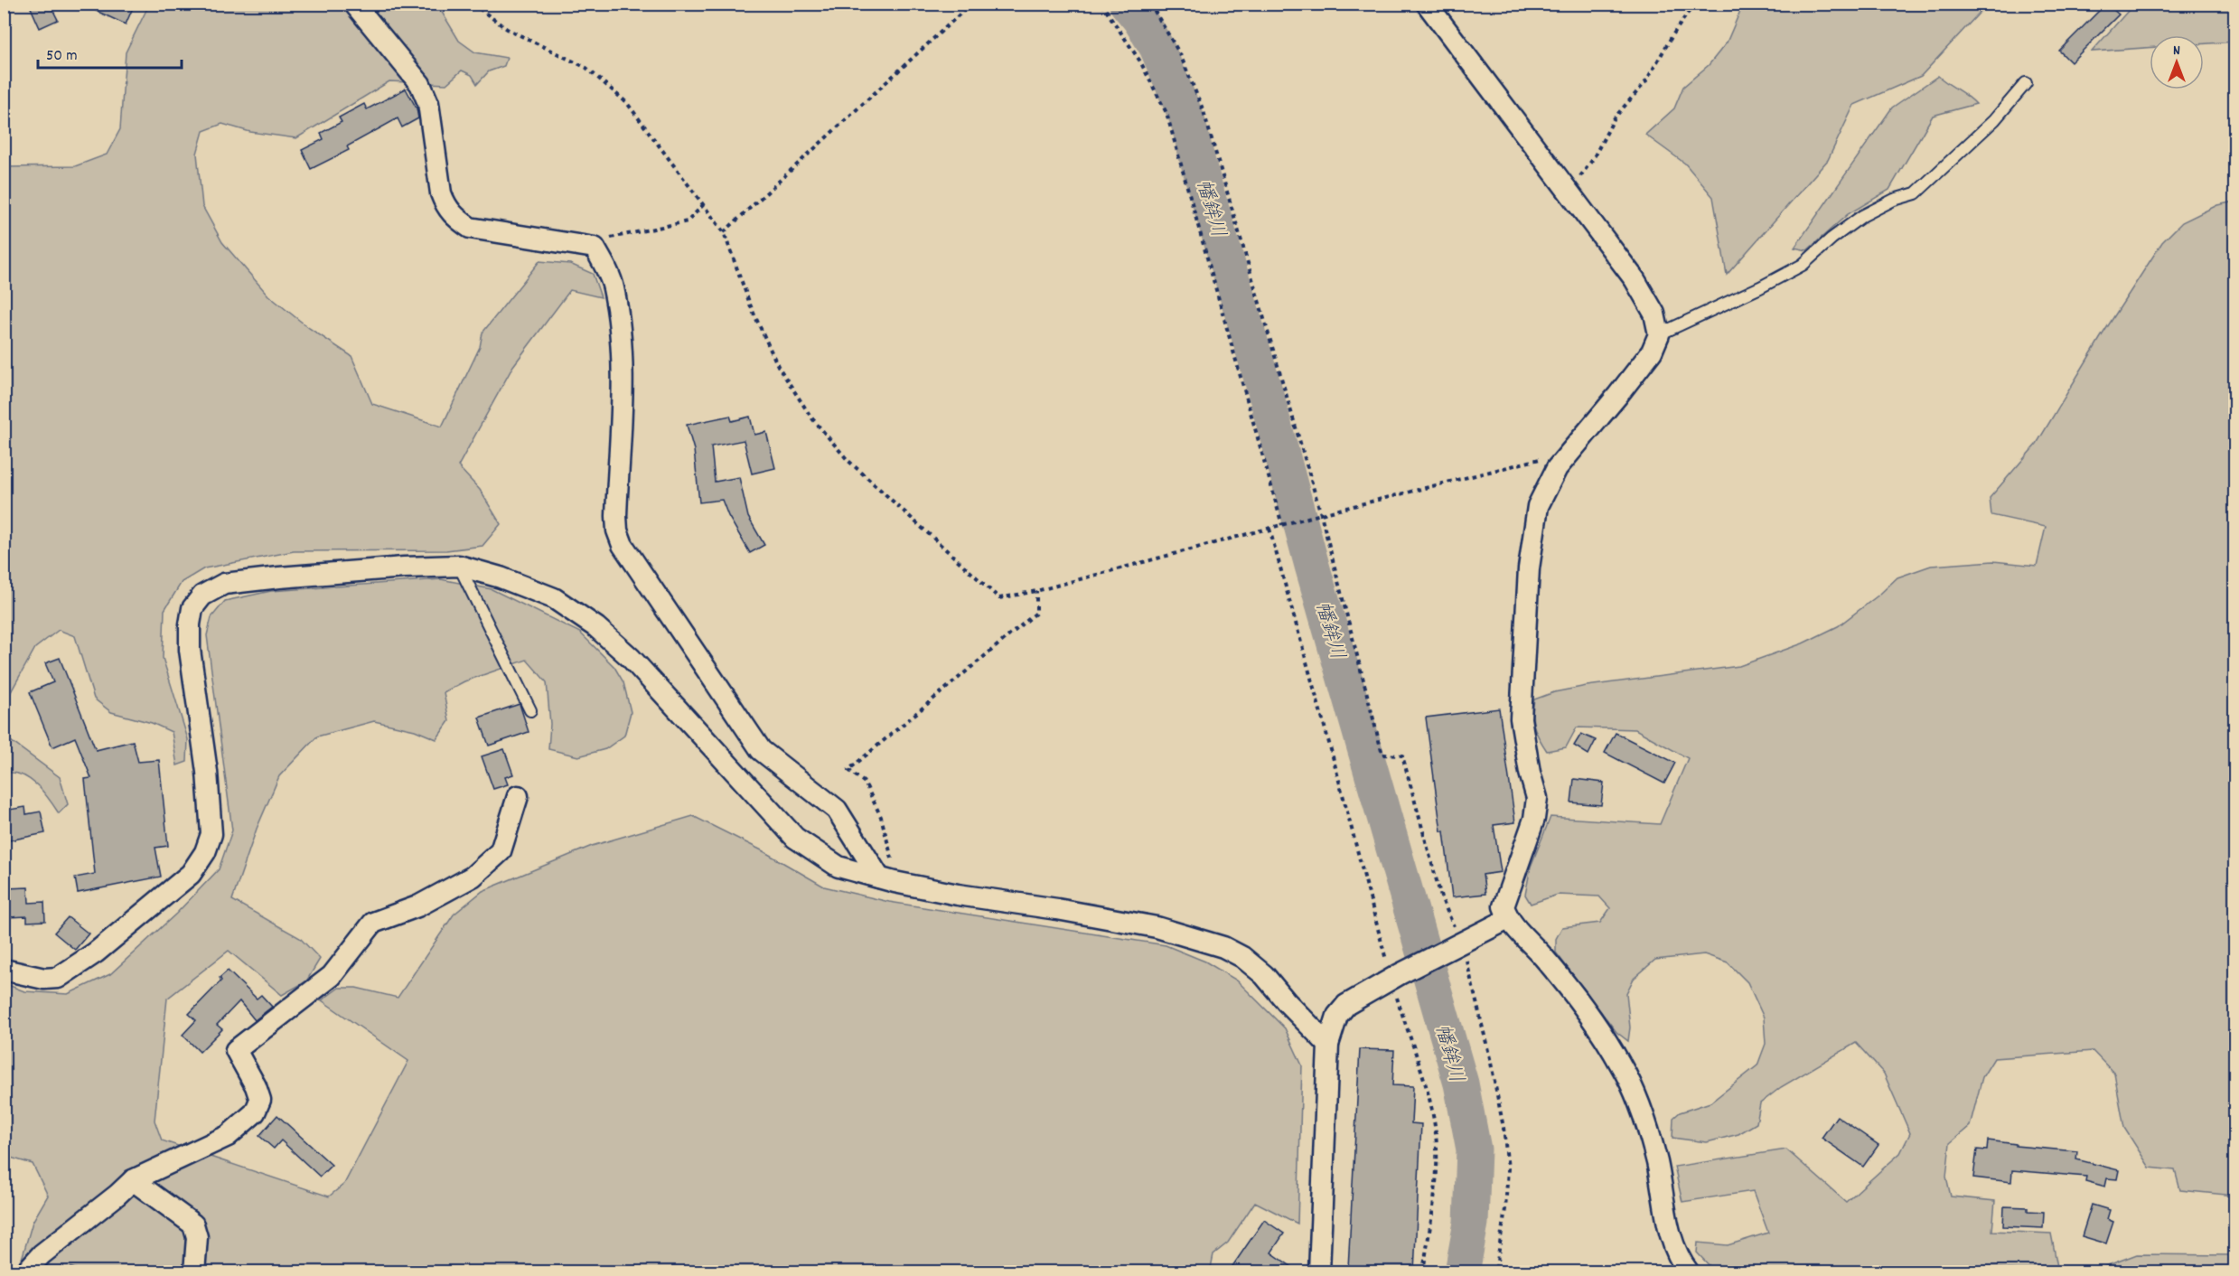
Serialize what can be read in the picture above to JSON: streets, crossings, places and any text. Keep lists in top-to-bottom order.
{
  "water": ["幡鉾川"],
  "scale_bar": "50 m",
  "north": "top"
}
